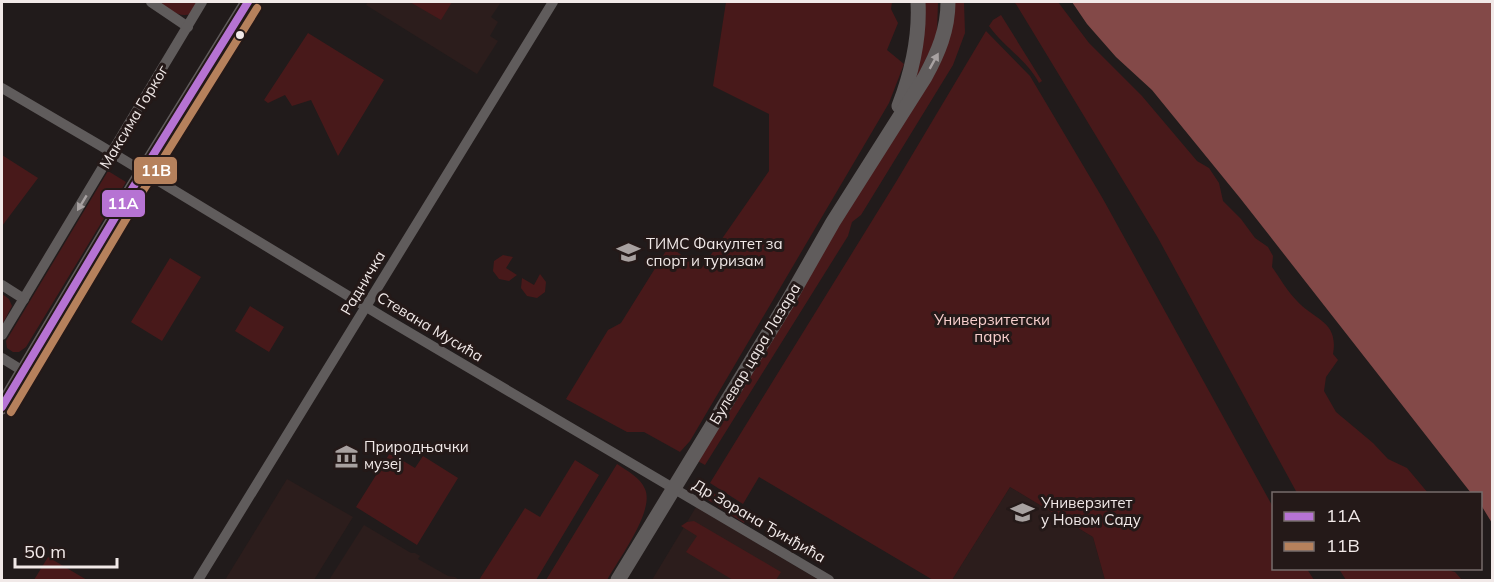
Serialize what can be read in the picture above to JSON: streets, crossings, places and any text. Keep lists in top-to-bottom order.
{
  "streets": {
    "main road": ["Булевар цара Лазара"],
    "street": [
      "Максима Горког",
      "Радничка",
      "Стевана Мусића",
      "Др Зорана Ђинђића"
    ]
  },
  "crossings": [
    ["Максима Горког", "Стевана Мусића"],
    ["Радничка", "Стевана Мусића"],
    ["Стевана Мусића", "Булевар цара Лазара"],
    ["Стевана Мусића", "Др Зорана Ђинђића"],
    ["Булевар цара Лазара", "Др Зорана Ђинђића"]
  ],
  "one_way": ["Максима Горког"],
  "parks": ["Универзитетски парк"],
  "places": {
    "school or university": ["ТИМС Факултет за спорт и туризам", "Универзитет у Новом Саду"],
    "museum": ["Природњачки музеј"]
  },
  "lines": ["transit line 11A", "transit line 11B"],
  "legend": ["11A", "11B"],
  "scale_bar": "50 m"
}
